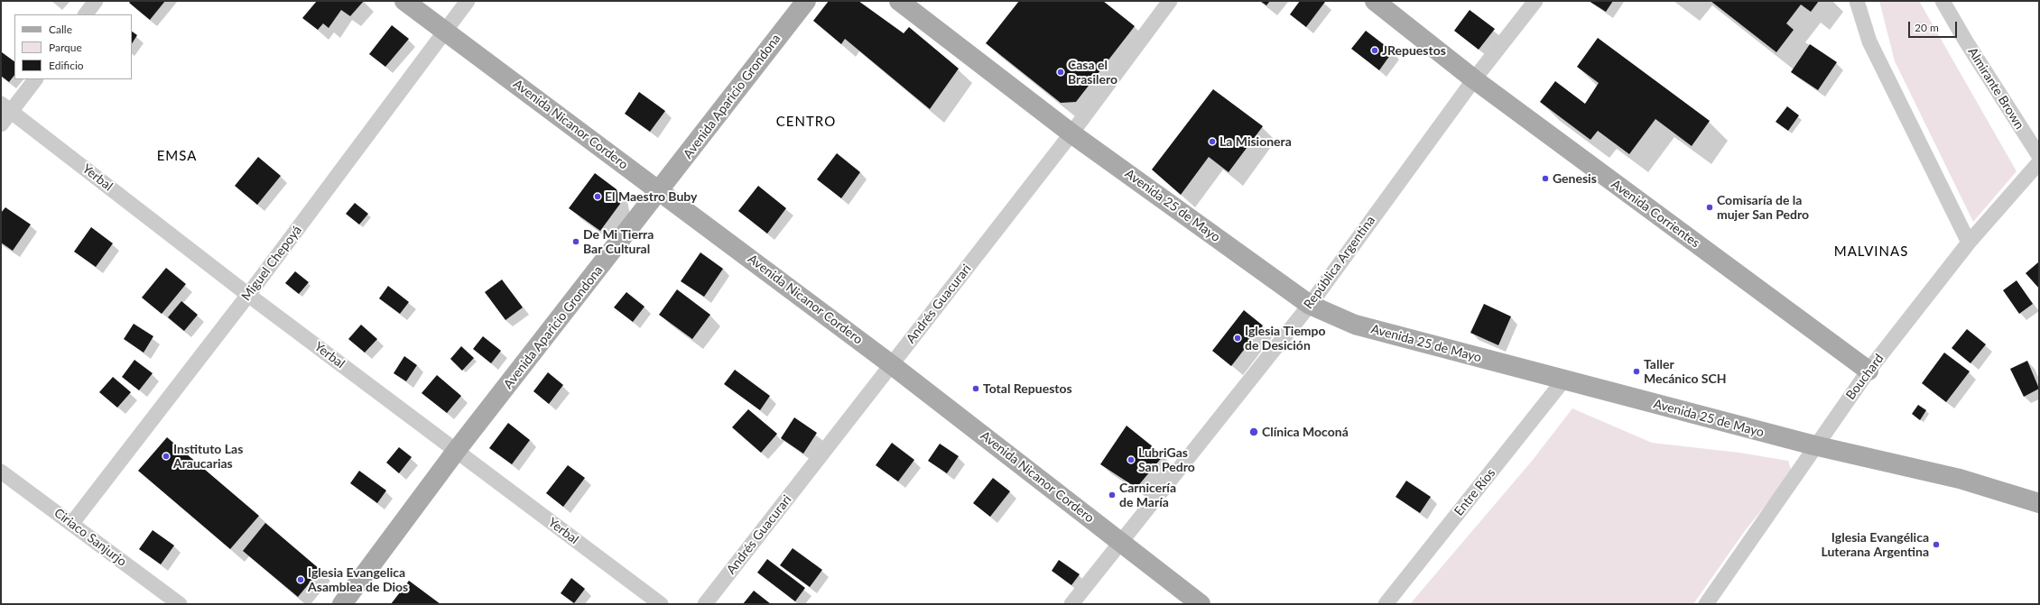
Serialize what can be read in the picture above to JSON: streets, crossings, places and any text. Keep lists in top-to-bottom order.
{
  "streets": {
    "main road": [
      "Avenida Aparicio Grondona",
      "Avenida Nicanor Cordero",
      "Avenida 25 de Mayo",
      "Avenida Corrientes"
    ],
    "street": [
      "Almirante Brown",
      "Yerbal",
      "República Argentina",
      "Miguel Chepoyá",
      "Andrés Guacurari",
      "Bouchard",
      "Entre Ríos",
      "Ciriaco Sanjurjo"
    ]
  },
  "crossings": [
    ["Avenida Aparicio Grondona", "Avenida Nicanor Cordero"],
    ["Avenida Aparicio Grondona", "Yerbal"],
    ["Avenida Nicanor Cordero", "República Argentina"],
    ["Avenida Nicanor Cordero", "Miguel Chepoyá"],
    ["Avenida Nicanor Cordero", "Andrés Guacurari"],
    ["Yerbal", "Miguel Chepoyá"],
    ["Avenida 25 de Mayo", "República Argentina"],
    ["Avenida 25 de Mayo", "Andrés Guacurari"],
    ["Avenida 25 de Mayo", "Bouchard"],
    ["Avenida 25 de Mayo", "Entre Ríos"],
    ["Avenida Corrientes", "República Argentina"],
    ["Avenida Corrientes", "Bouchard"],
    ["Miguel Chepoyá", "Ciriaco Sanjurjo"]
  ],
  "districts": ["CENTRO", "EMSA", "MALVINAS"],
  "places": [
    "JRepuestos",
    "Casa el Brasilero",
    "La Misionera",
    "Genesis",
    "El Maestro Buby",
    "Comisaría de la mujer San Pedro",
    "De Mi Tierra Bar Cultural",
    "Iglesia Tiempo de Desición",
    "Taller Mecánico SCH",
    "Total Repuestos",
    "Clínica Moconá",
    "Instituto Las Araucarias",
    "LubriGas San Pedro",
    "Carnicería de María",
    "Iglesia Evangélica Luterana Argentina",
    "Iglesia Evangelica Asamblea de Dios"
  ],
  "legend": ["Calle", "Parque", "Edificio"],
  "scale_bar": "20 m"
}
